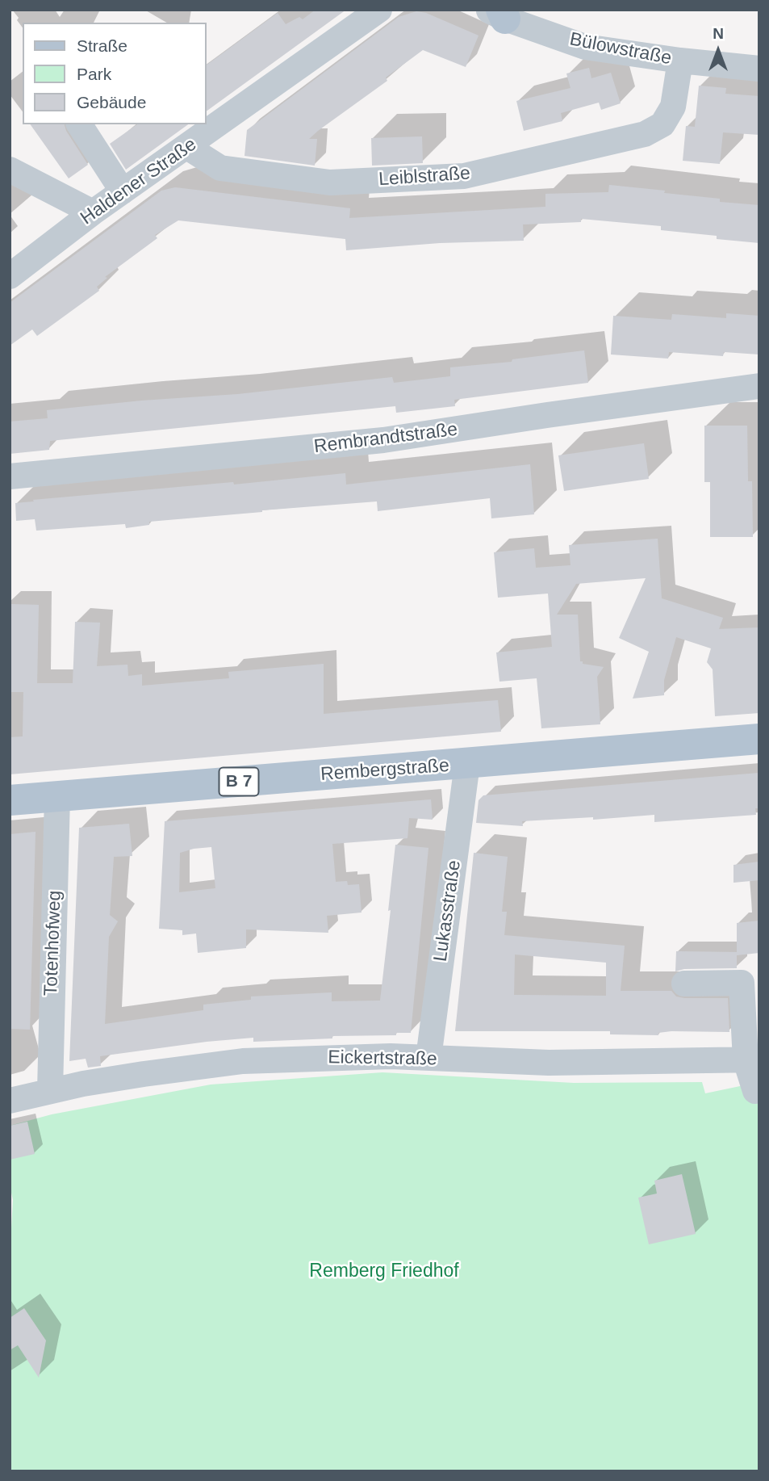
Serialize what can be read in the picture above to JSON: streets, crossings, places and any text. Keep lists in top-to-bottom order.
{
  "streets": {
    "main road": ["Rembergstraße", "B 7"],
    "street": [
      "Bülowstraße",
      "Leiblstraße",
      "Haldener Straße",
      "Rembrandtstraße",
      "Lukasstraße",
      "Totenhofweg",
      "Eickertstraße"
    ]
  },
  "crossings": [
    ["Bülowstraße", "Leiblstraße"],
    ["Leiblstraße", "Haldener Straße"],
    ["Rembergstraße", "Lukasstraße"],
    ["Rembergstraße", "Totenhofweg"],
    ["Lukasstraße", "Eickertstraße"],
    ["Totenhofweg", "Eickertstraße"]
  ],
  "parks": ["Remberg Friedhof"],
  "legend": ["Straße", "Park", "Gebäude"],
  "north": "top"
}
